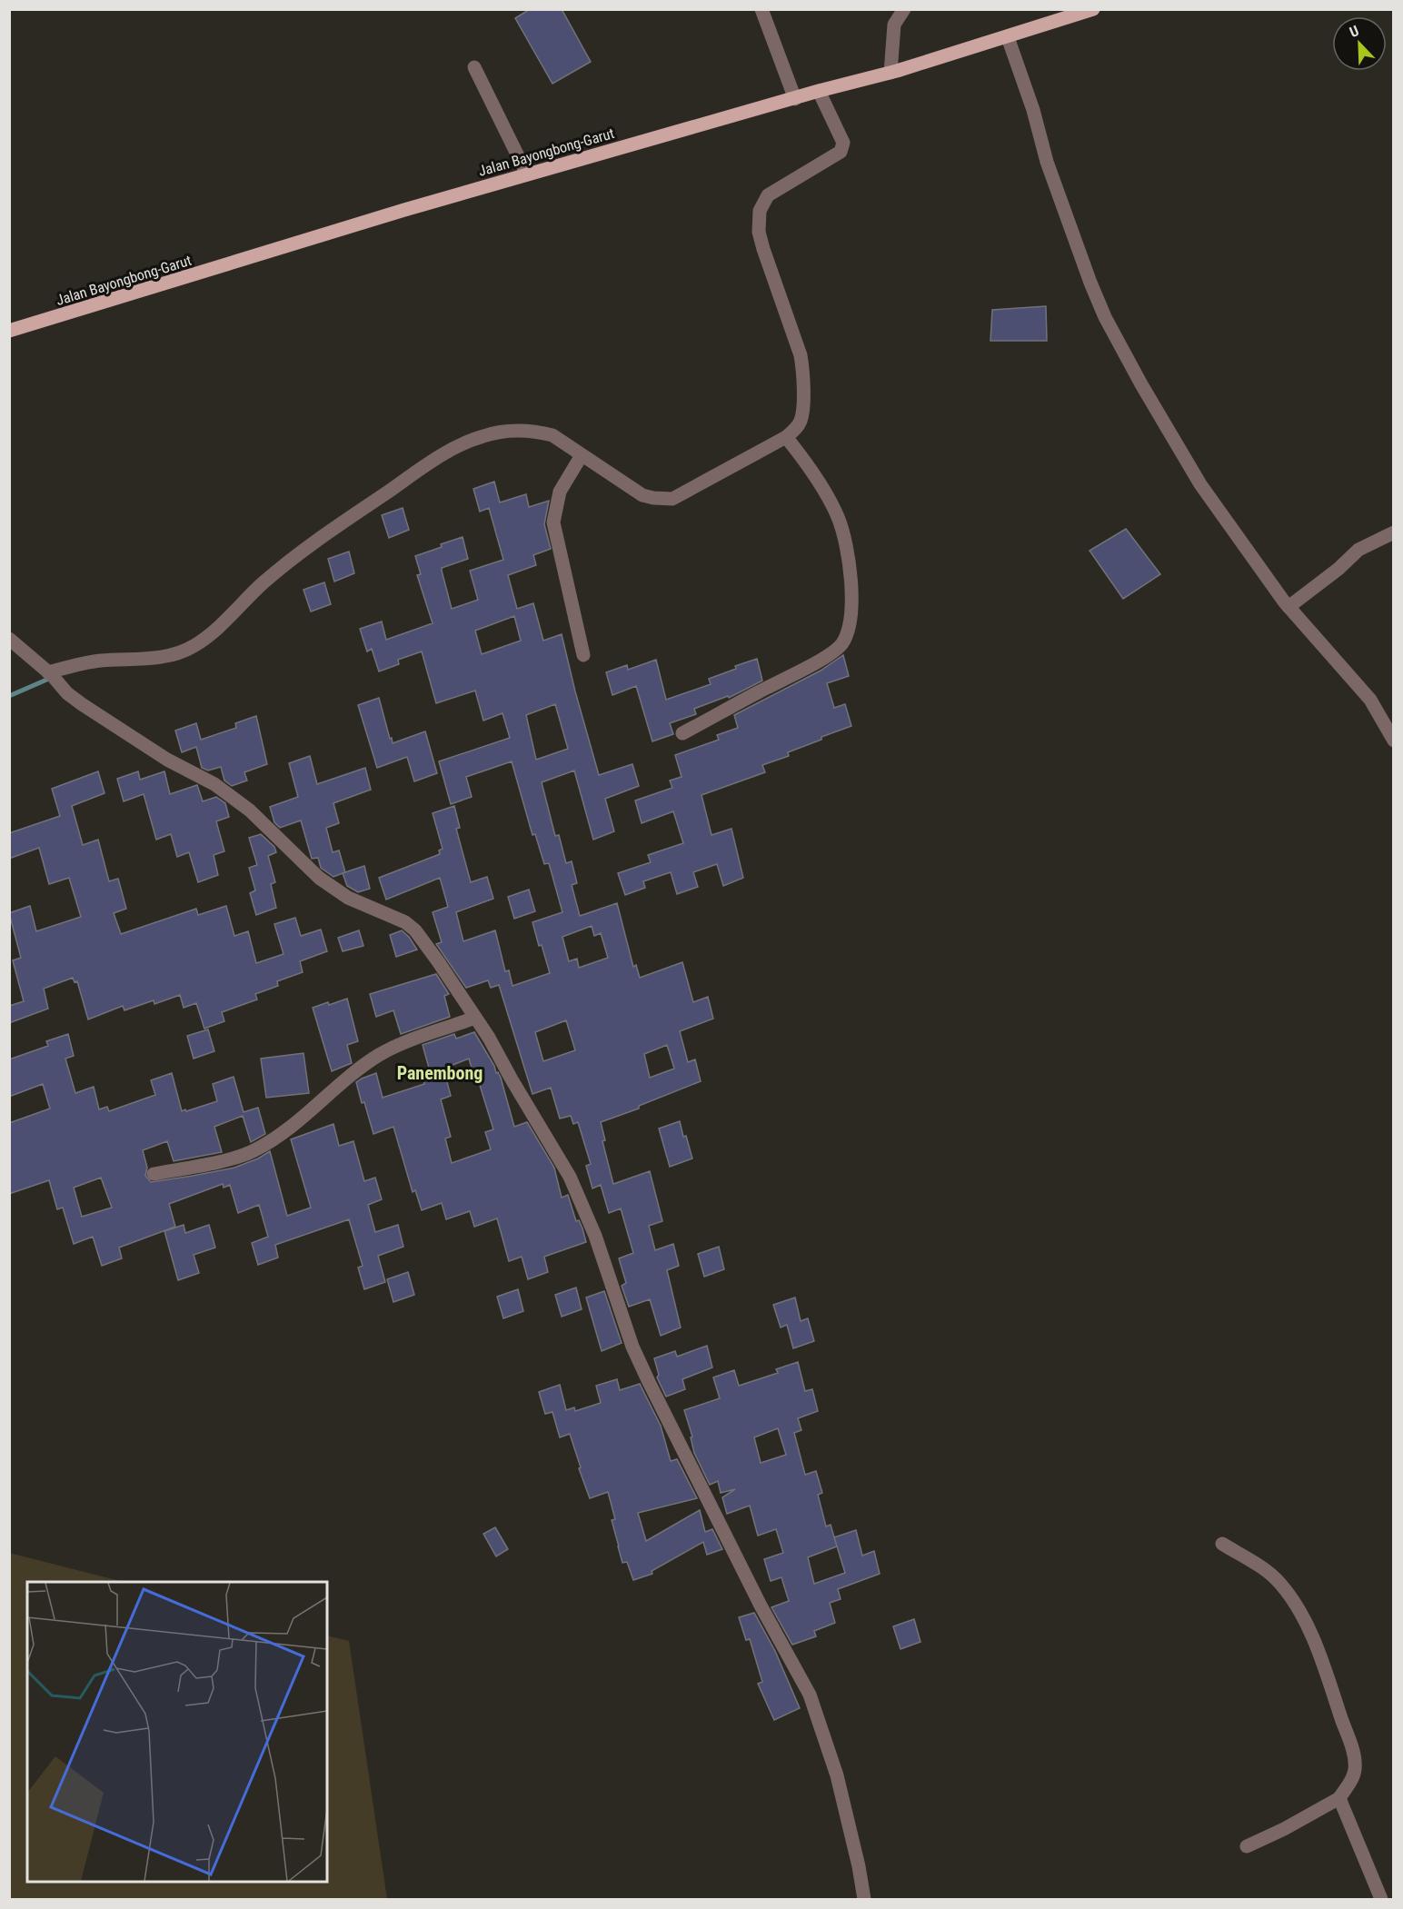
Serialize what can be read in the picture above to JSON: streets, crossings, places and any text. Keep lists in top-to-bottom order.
{
  "streets": {
    "main road": ["Jalan Bayongbong-Garut"]
  },
  "districts": ["Panembong"],
  "north": "top left"
}
